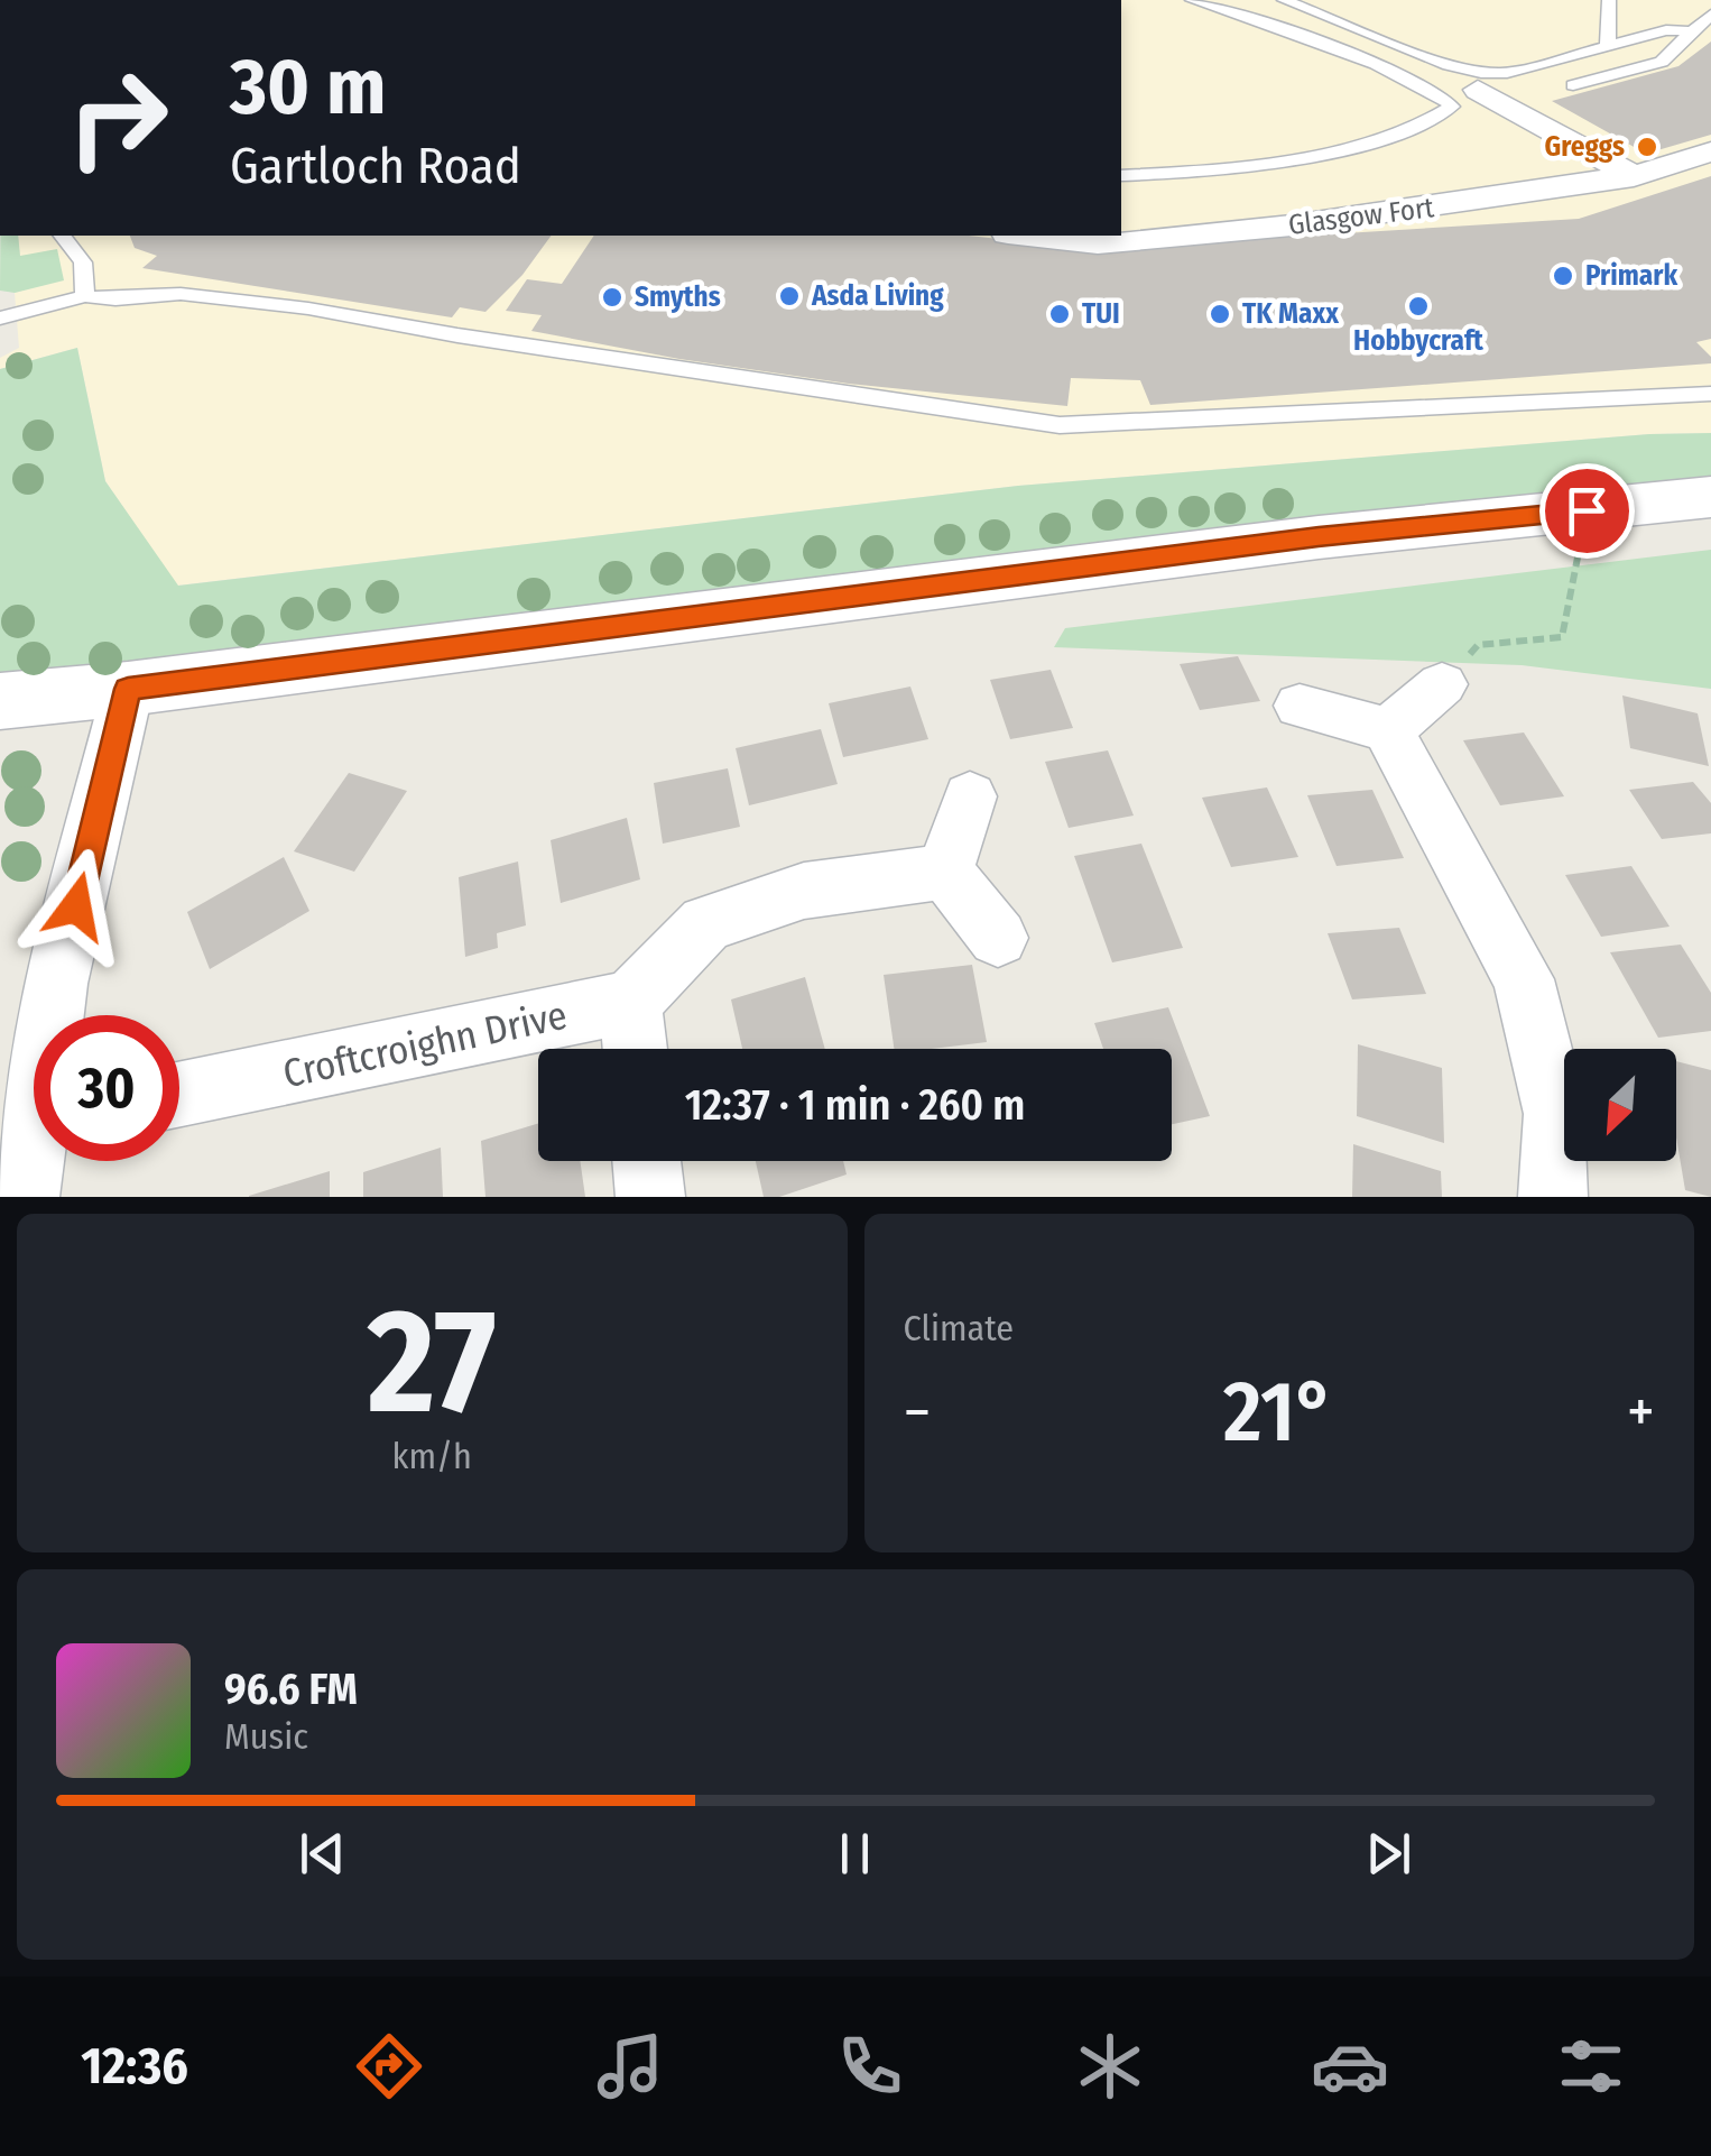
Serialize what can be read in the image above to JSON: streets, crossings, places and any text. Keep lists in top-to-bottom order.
{
  "streets": {
    "street": ["Glasgow Fort", "Croftcroighn Drive"]
  },
  "places": [
    "Greggs",
    "Primark",
    "Asda Living",
    "Smyths",
    "Hobbycraft",
    "TUI",
    "TK Maxx"
  ],
  "north": "bottom left",
  "page": {
    "turn": ["30 m", "Gartloch Road"],
    "limit": "30",
    "trip": "12:37 · 1 min · 260 m",
    "tile": [
      ["27", "km/h"],
      "Climate"
    ],
    "heat": ["−", "21°", "+"],
    "song": ["96.6 FM", "Music"],
    "tabs": "12:36"
  }
}
